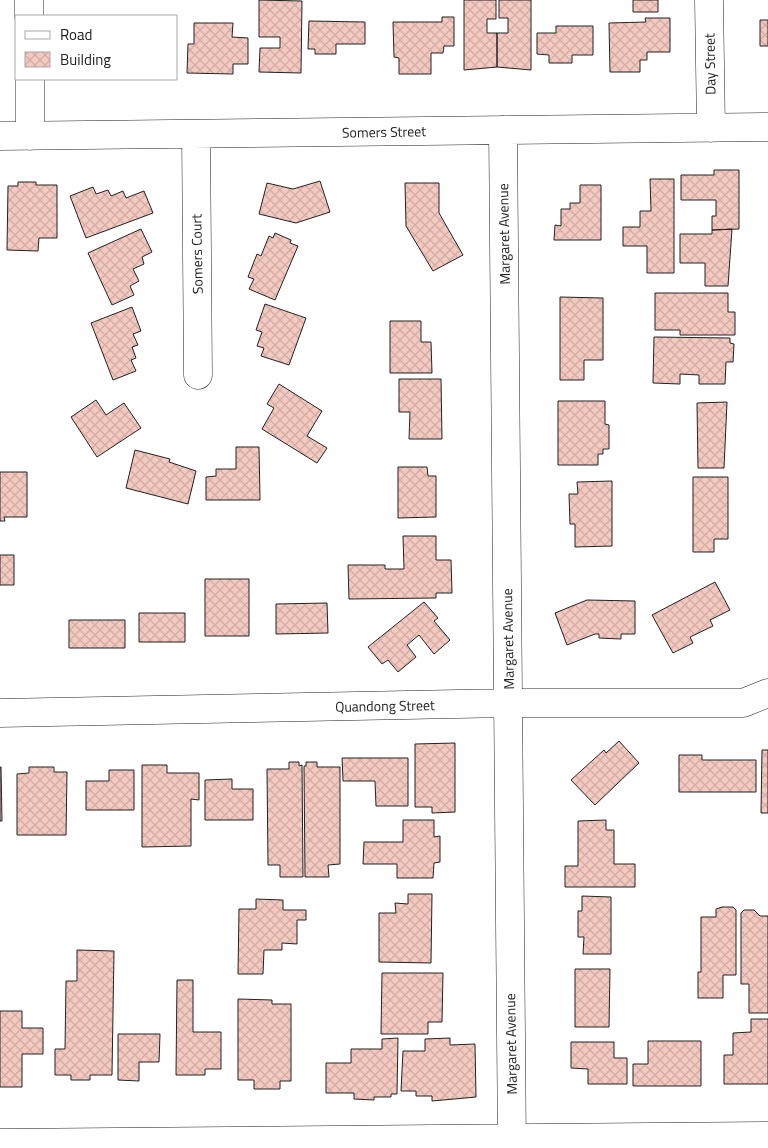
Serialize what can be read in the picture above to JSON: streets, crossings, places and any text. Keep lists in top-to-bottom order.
{
  "streets": {
    "street": [
      "Day Street",
      "Somers Street",
      "Margaret Avenue",
      "Somers Court",
      "Quandong Street"
    ]
  },
  "crossings": [
    ["Day Street", "Somers Street"],
    ["Somers Street", "Margaret Avenue"],
    ["Somers Street", "Somers Court"],
    ["Margaret Avenue", "Quandong Street"]
  ],
  "legend": ["Road", "Building"]
}
